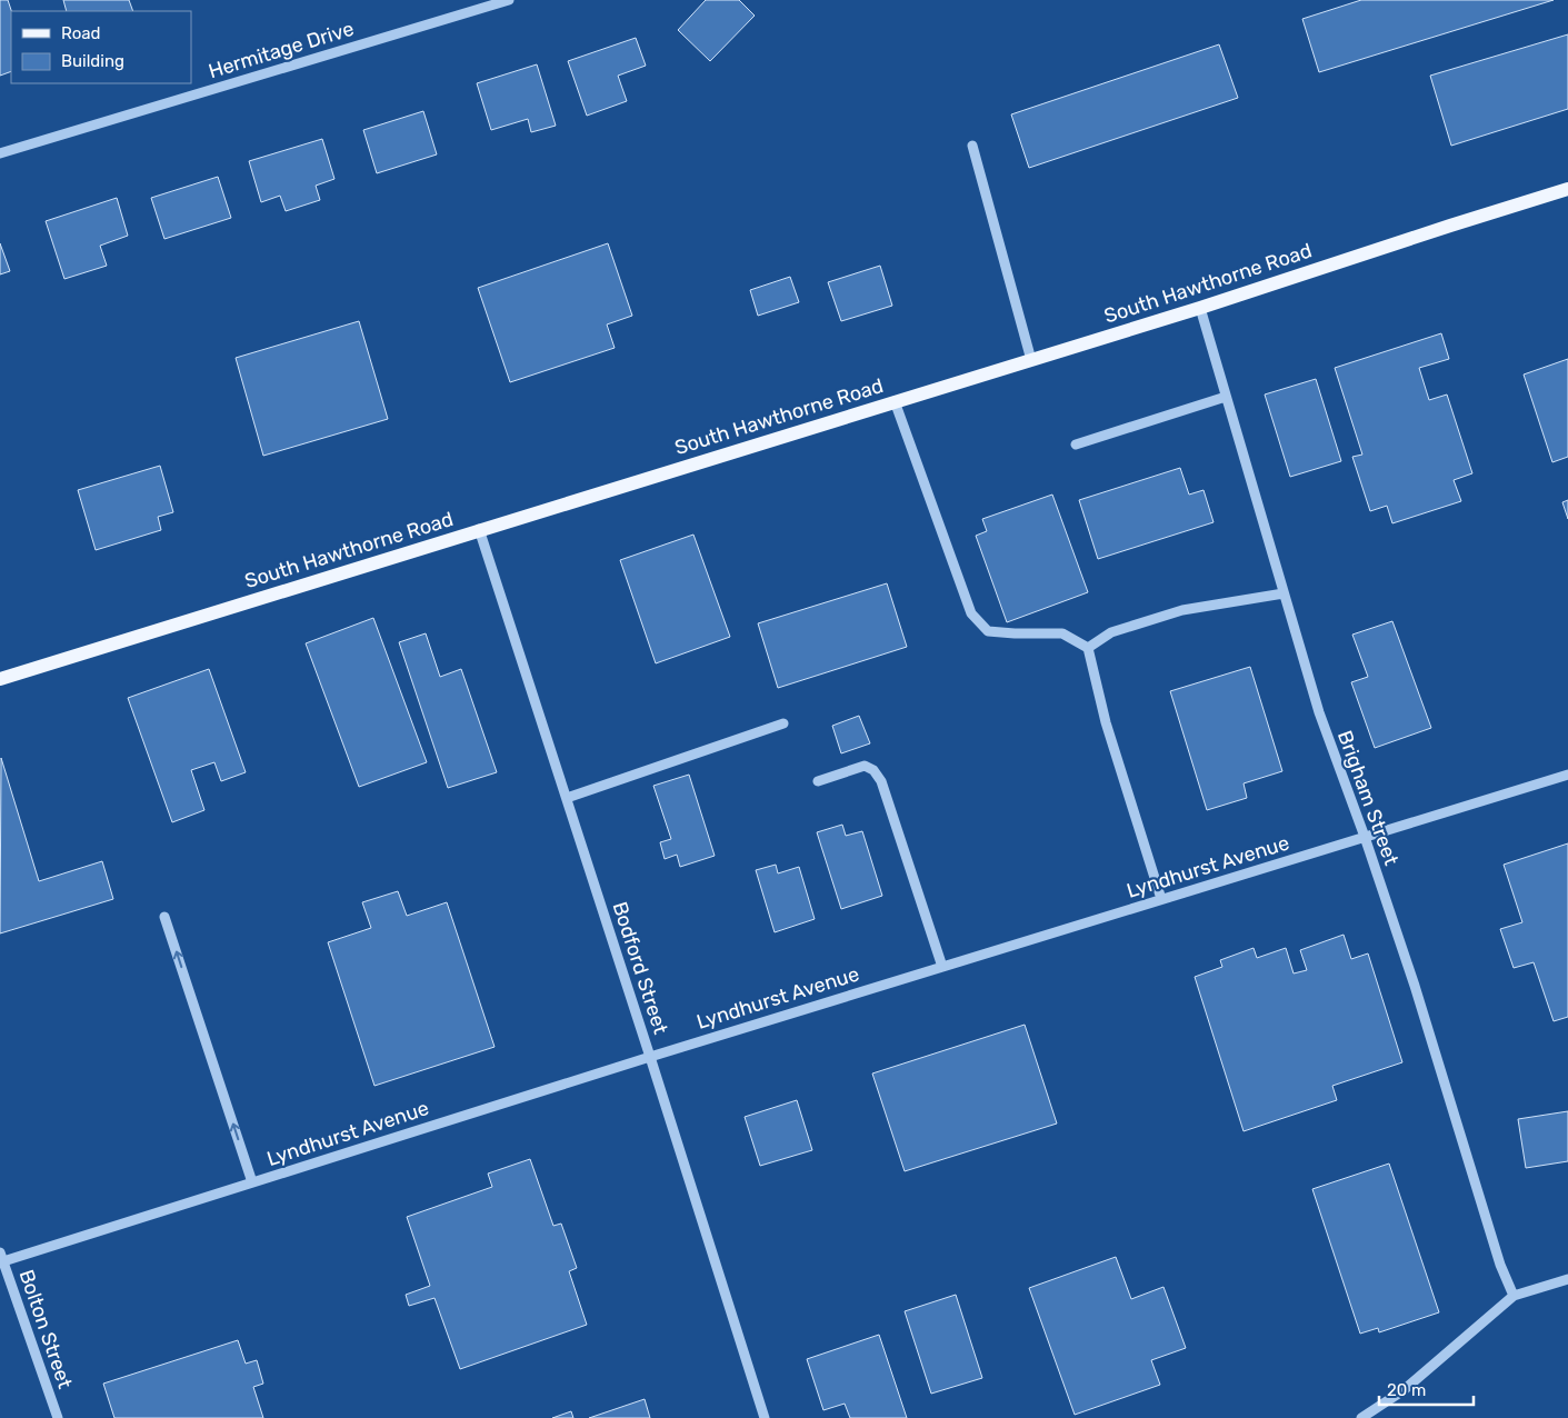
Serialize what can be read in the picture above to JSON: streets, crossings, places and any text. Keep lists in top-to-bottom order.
{
  "streets": {
    "main road": ["South Hawthorne Road"],
    "street": [
      "Hermitage Drive",
      "Brigham Street",
      "Lyndhurst Avenue",
      "Bodford Street",
      "Bolton Street"
    ]
  },
  "crossings": [
    ["South Hawthorne Road", "Brigham Street"],
    ["South Hawthorne Road", "Bodford Street"],
    ["Brigham Street", "Lyndhurst Avenue"],
    ["Lyndhurst Avenue", "Bodford Street"],
    ["Lyndhurst Avenue", "Bolton Street"]
  ],
  "legend": ["Road", "Building"],
  "scale_bar": "20 m"
}
